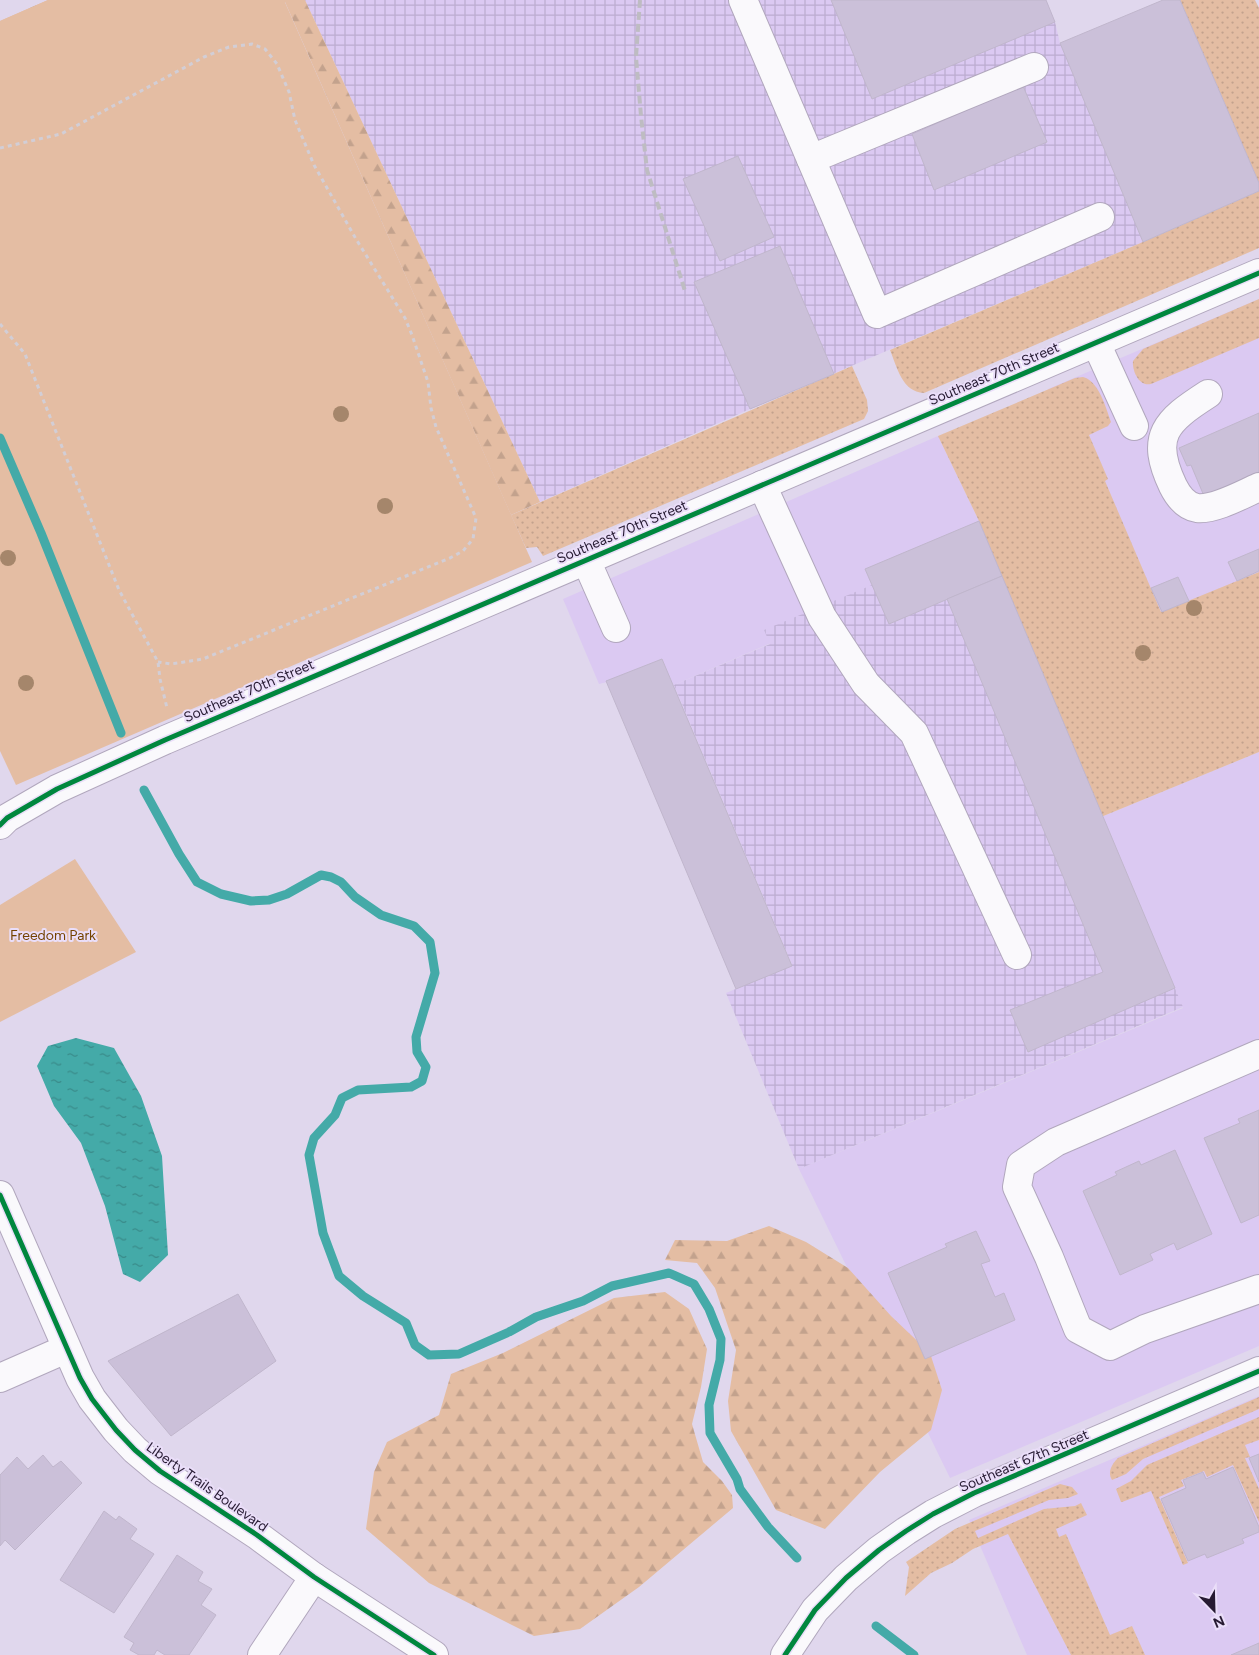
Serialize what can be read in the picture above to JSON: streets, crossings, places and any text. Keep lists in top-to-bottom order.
{
  "streets": {
    "street": ["Southeast 70th Street", "Southeast 67th Street", "Liberty Trails Boulevard"]
  },
  "parks": ["Freedom Park"],
  "north": "bottom right"
}
